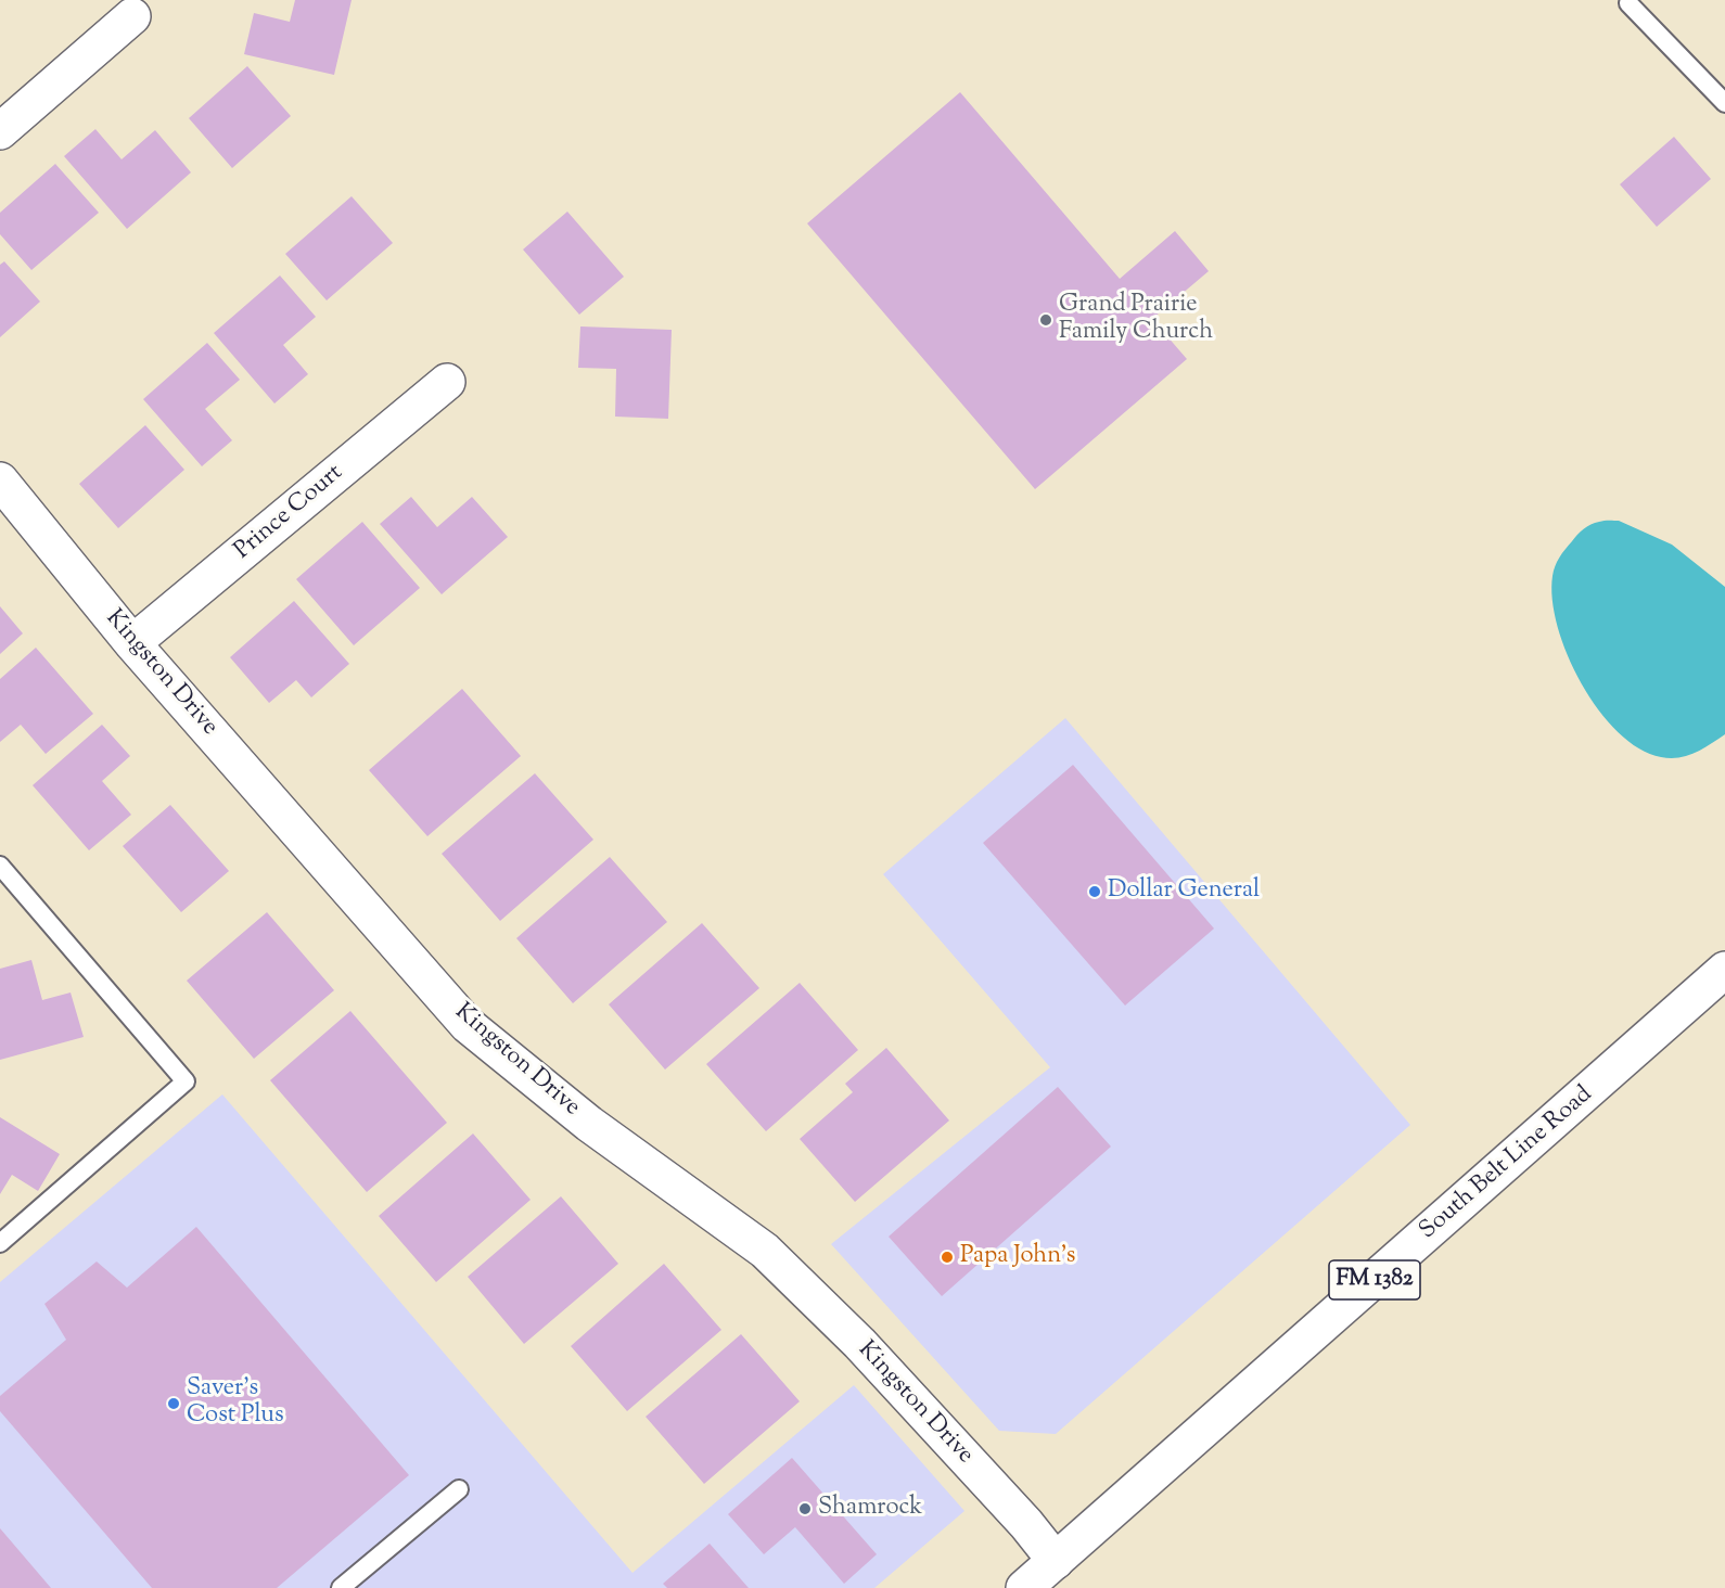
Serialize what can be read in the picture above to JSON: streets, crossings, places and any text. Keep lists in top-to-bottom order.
{
  "streets": {
    "street": [
      "Prince Court",
      "Kingston Drive",
      "South Belt Line Road",
      "FM 1382"
    ]
  },
  "crossings": [
    ["Prince Court", "Kingston Drive"],
    ["Kingston Drive", "South Belt Line Road"]
  ],
  "places": [
    "Grand Prairie Family Church",
    "Dollar General",
    "Papa John's",
    "Saver's Cost Plus",
    "Shamrock"
  ]
}
